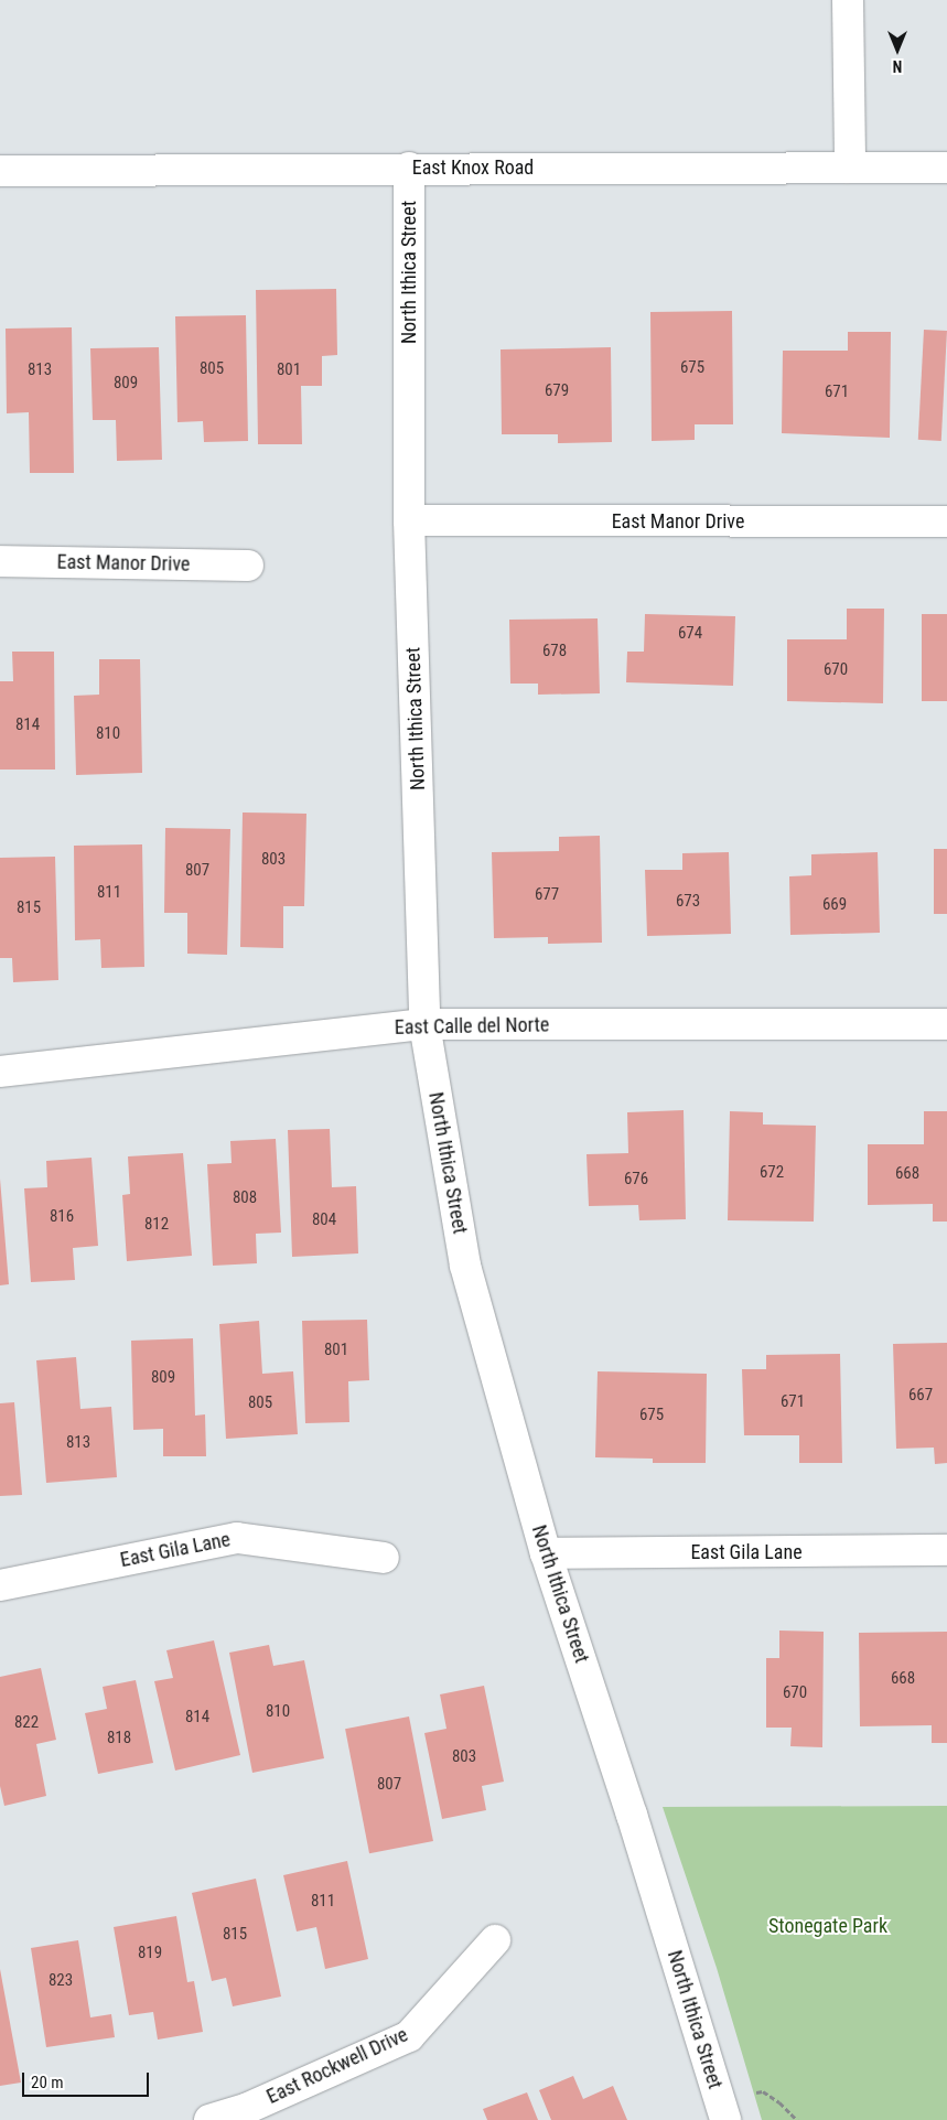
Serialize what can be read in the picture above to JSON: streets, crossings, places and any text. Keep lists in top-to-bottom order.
{
  "streets": {
    "street": [
      "East Knox Road",
      "North Ithica Street",
      "East Manor Drive",
      "East Calle del Norte",
      "East Gila Lane",
      "East Rockwell Drive"
    ]
  },
  "crossings": [
    ["East Knox Road", "North Ithica Street"],
    ["North Ithica Street", "East Manor Drive"],
    ["North Ithica Street", "East Calle del Norte"],
    ["North Ithica Street", "East Gila Lane"]
  ],
  "parks": ["Stonegate Park"],
  "house_numbers": [
    "675",
    "805",
    "813",
    "801",
    "809",
    "679",
    "671",
    "674",
    "678",
    "670",
    "814",
    "810",
    "803",
    "807",
    "811",
    "677",
    "673",
    "669",
    "815",
    "672",
    "668",
    "676",
    "808",
    "816",
    "804",
    "812",
    "801",
    "809",
    "667",
    "671",
    "805",
    "675",
    "813",
    "668",
    "670",
    "810",
    "814",
    "822",
    "818",
    "803",
    "807",
    "811",
    "815",
    "819",
    "823"
  ],
  "scale_bar": "20 m",
  "north": "bottom"
}
